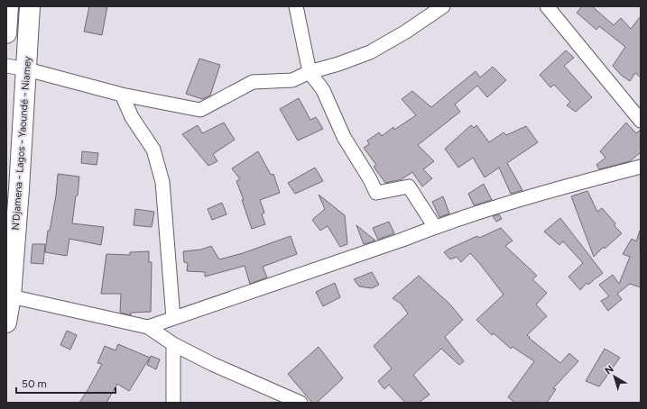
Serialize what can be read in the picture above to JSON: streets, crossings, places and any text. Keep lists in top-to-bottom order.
{
  "streets": {
    "highway": ["N'Djamena - Lagos - Yaoundé - Niamey"]
  },
  "scale_bar": "50 m",
  "north": "top left"
}
